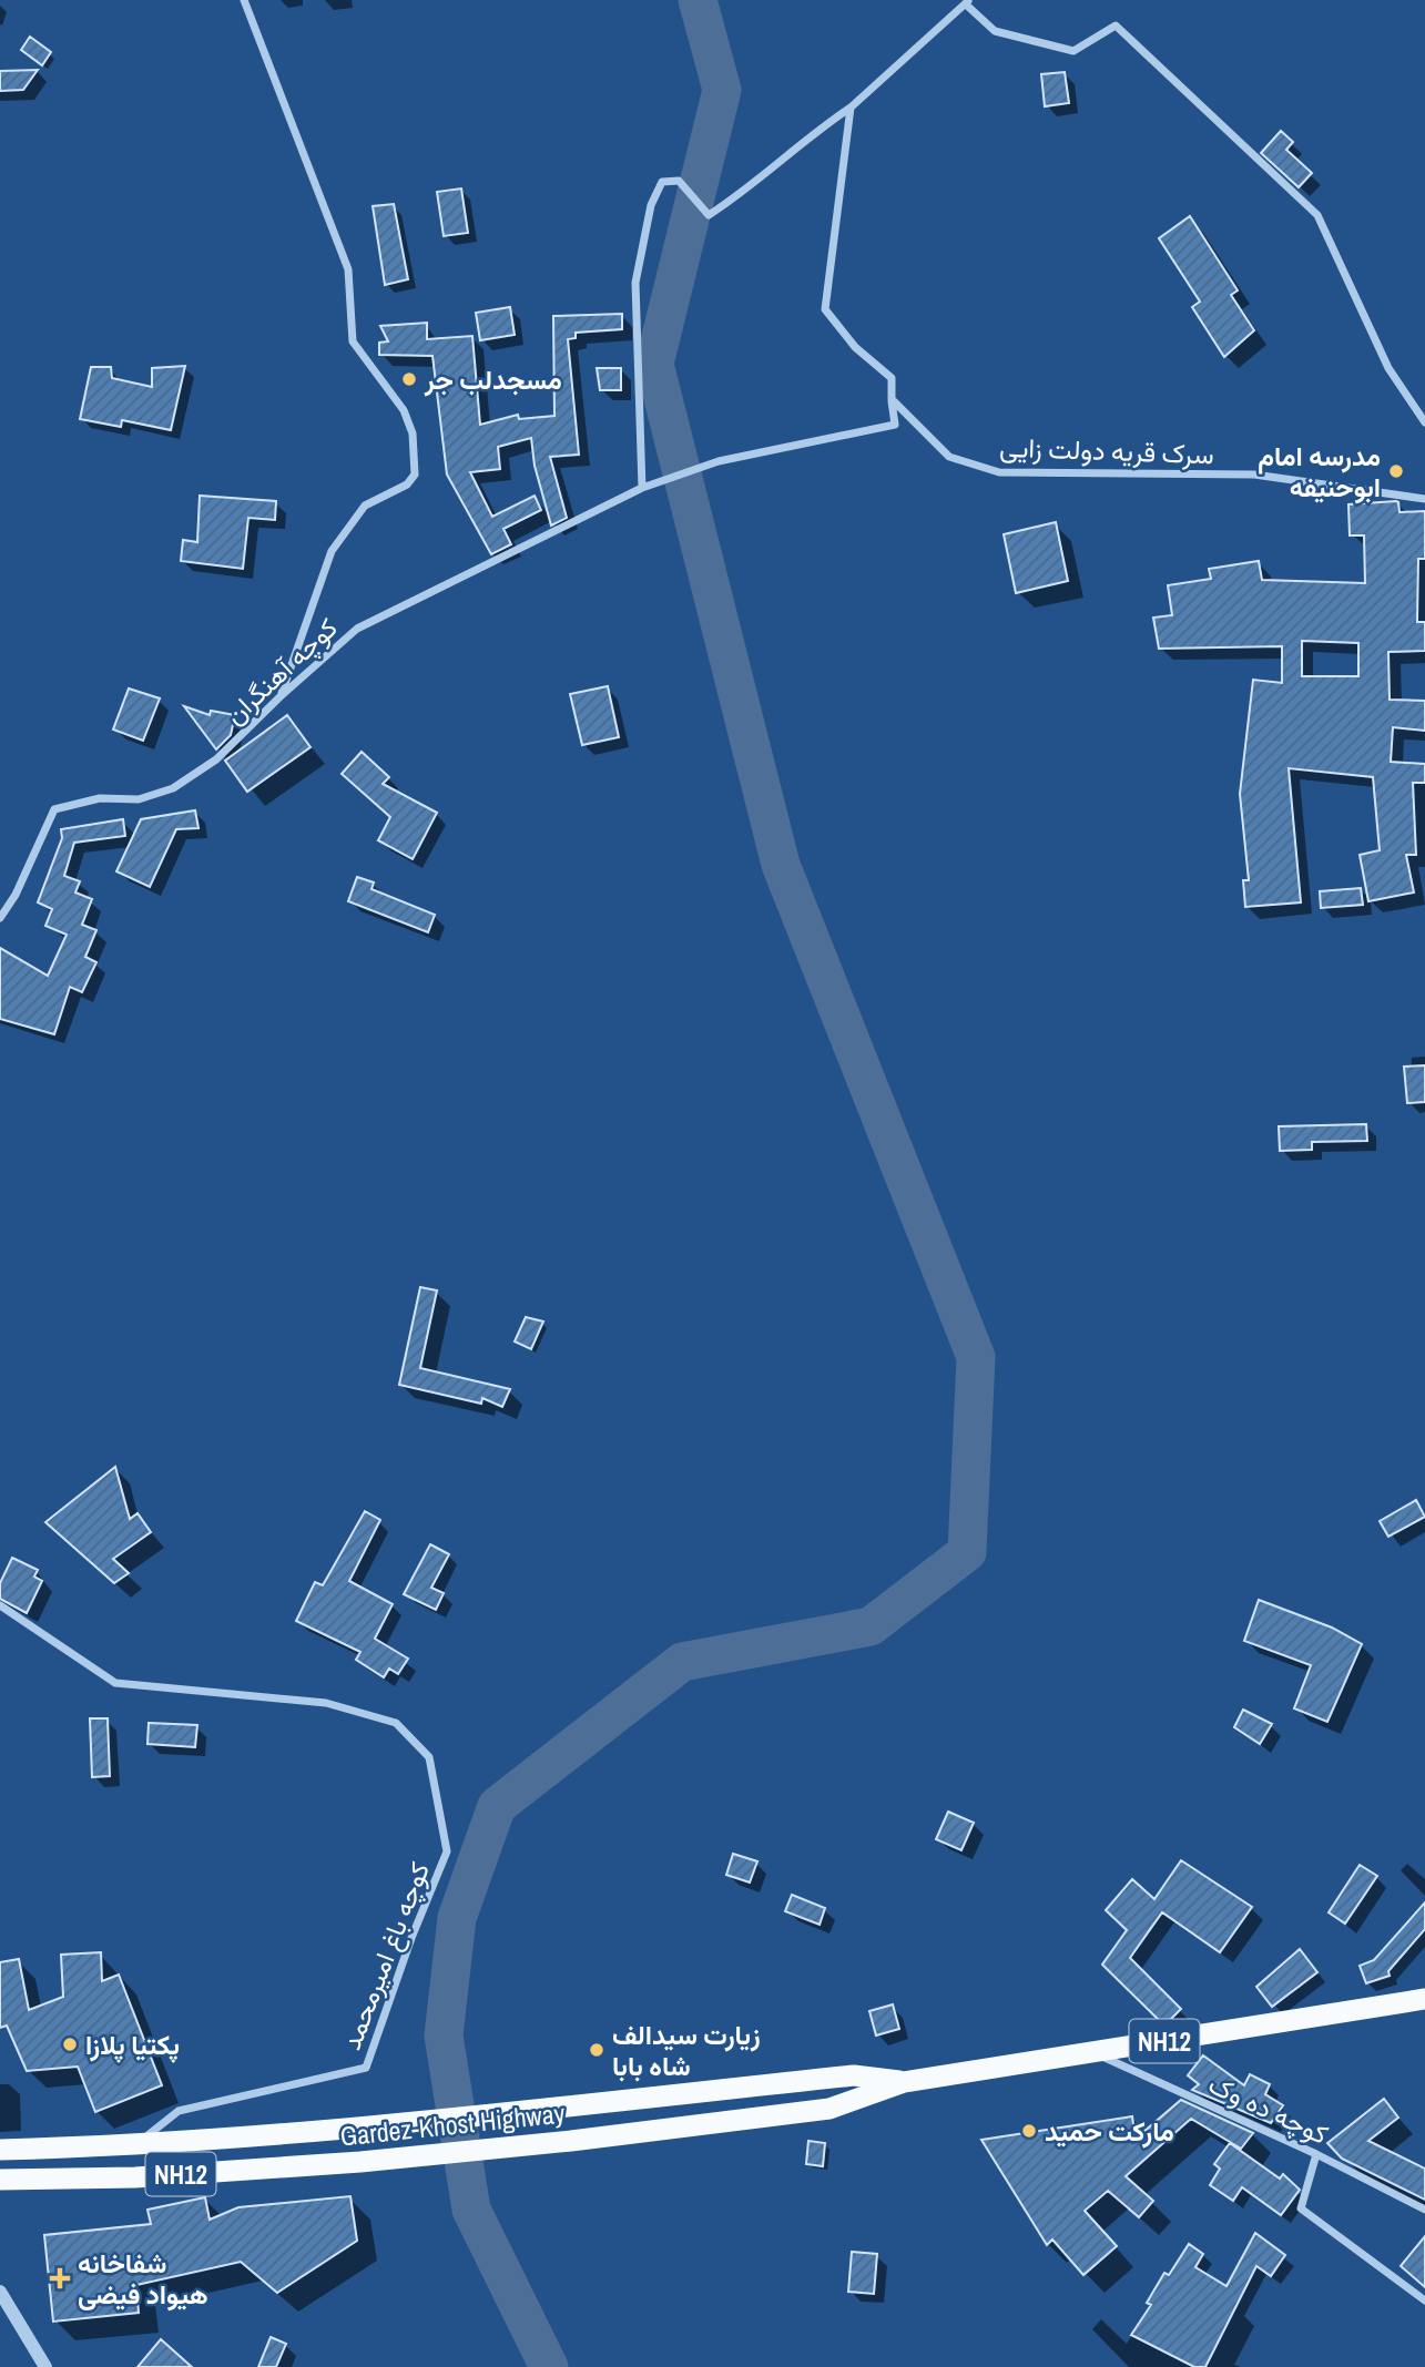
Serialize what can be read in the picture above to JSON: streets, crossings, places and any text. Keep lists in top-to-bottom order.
{
  "streets": {
    "highway": ["NH12", "Gardez-Khost Highway"],
    "street": [
      "سرک قریه دولت زایی",
      "کوچه آهنگران",
      "کوچه باغ امیرمحمد",
      "کوچه ده وک"
    ]
  },
  "crossings": [
    ["سرک قریه دولت زایی", "کوچه آهنگران"],
    ["کوچه باغ امیرمحمد", "Gardez-Khost Highway"],
    ["کوچه ده وک", "Gardez-Khost Highway"]
  ],
  "places": {
    "other": [
      "مسجدلب جر",
      "مدرسه امام ابوحنیفه",
      "پکتیا پلازا",
      "زیارت سیدالف شاه بابا",
      "مارکت حمید"
    ],
    "health": ["شفاخانه هیواد فیضی"]
  }
}
